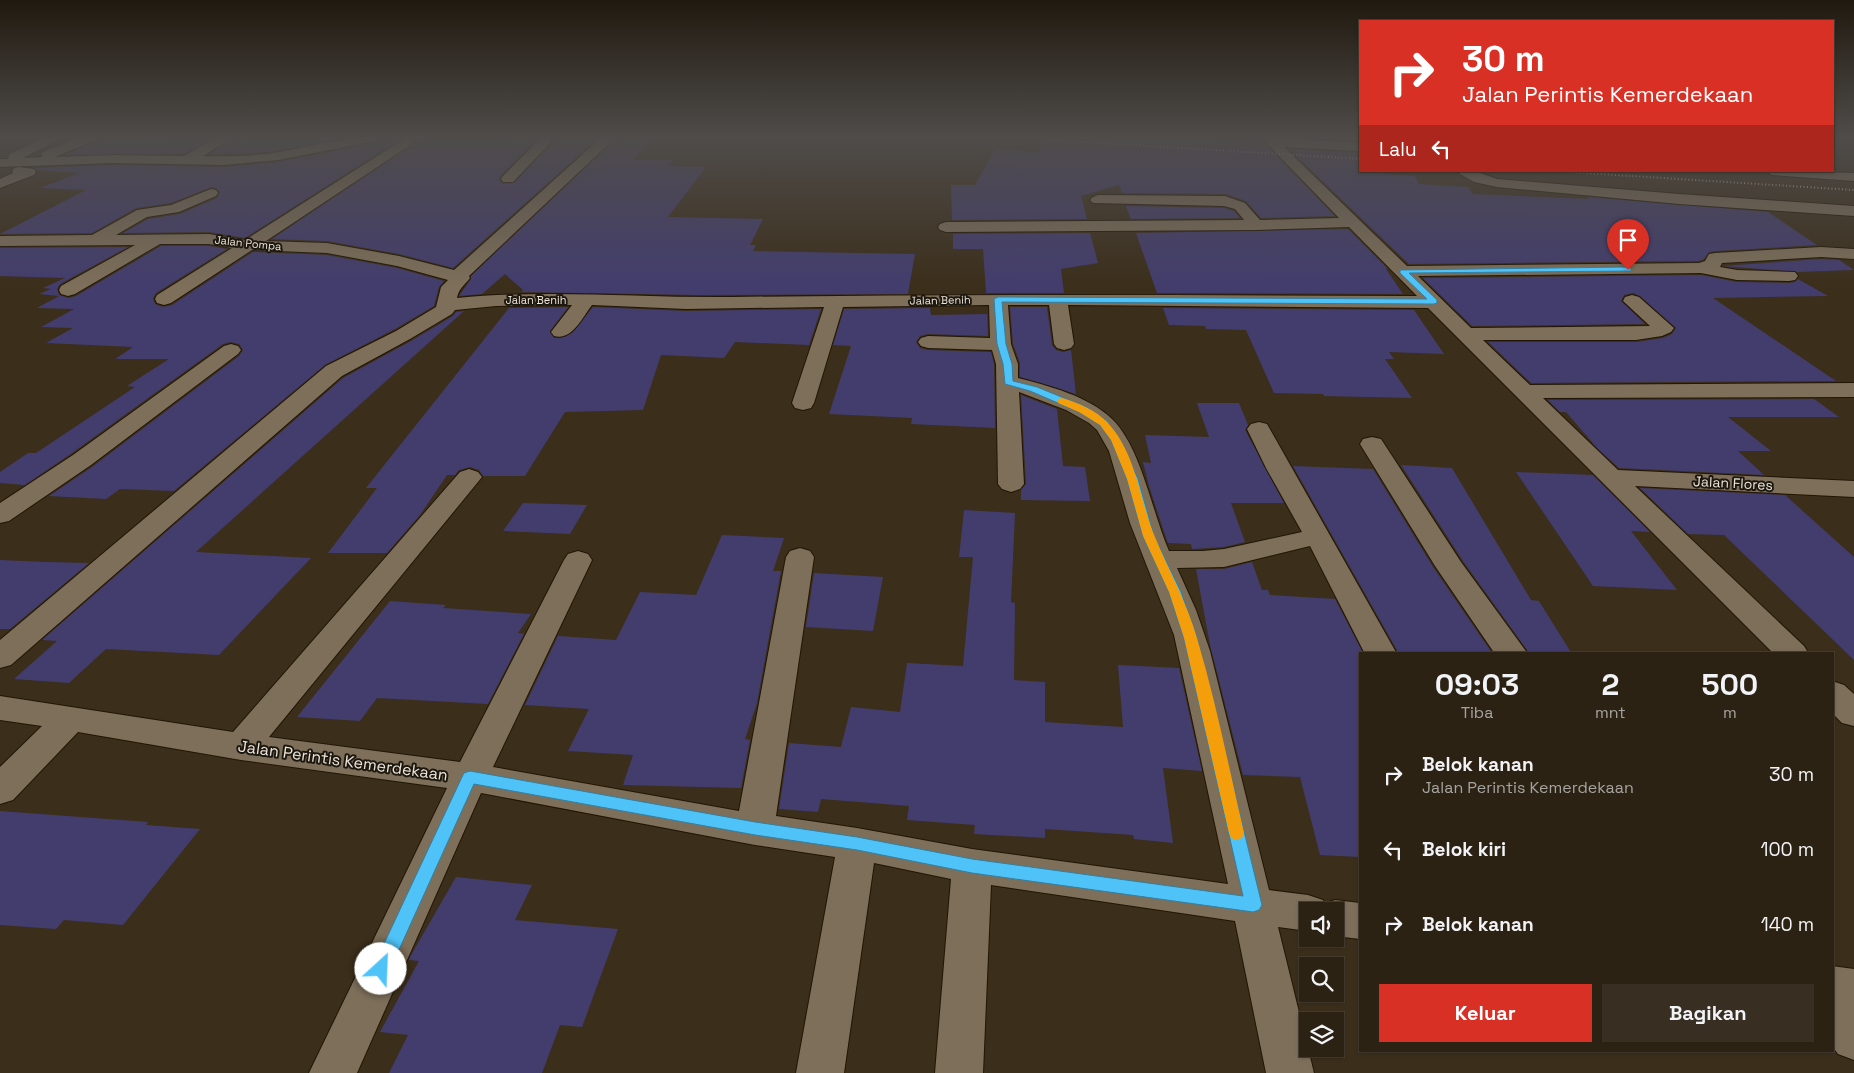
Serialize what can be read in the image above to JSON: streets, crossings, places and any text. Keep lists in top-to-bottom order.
{
  "streets": {
    "street": [
      "Jalan Pompa",
      "Jalan Benih",
      "Jalan Flores",
      "Jalan Perintis Kemerdekaan"
    ]
  },
  "page": {
    "turn": ["30 m", "Jalan Perintis Kemerdekaan"],
    "then": "Lalu",
    "eta": [
      "09:03",
      "Tiba",
      "2",
      "mnt",
      "500",
      "m"
    ],
    "list": [
      {
        "name": "Belok kanan",
        "note": "Jalan Perintis Kemerdekaan",
        "value": "30 m"
      },
      {
        "name": "Belok kiri",
        "value": "100 m"
      },
      {
        "name": "Belok kanan",
        "value": "140 m"
      }
    ],
    "buttons": ["Keluar", "Bagikan"]
  }
}
